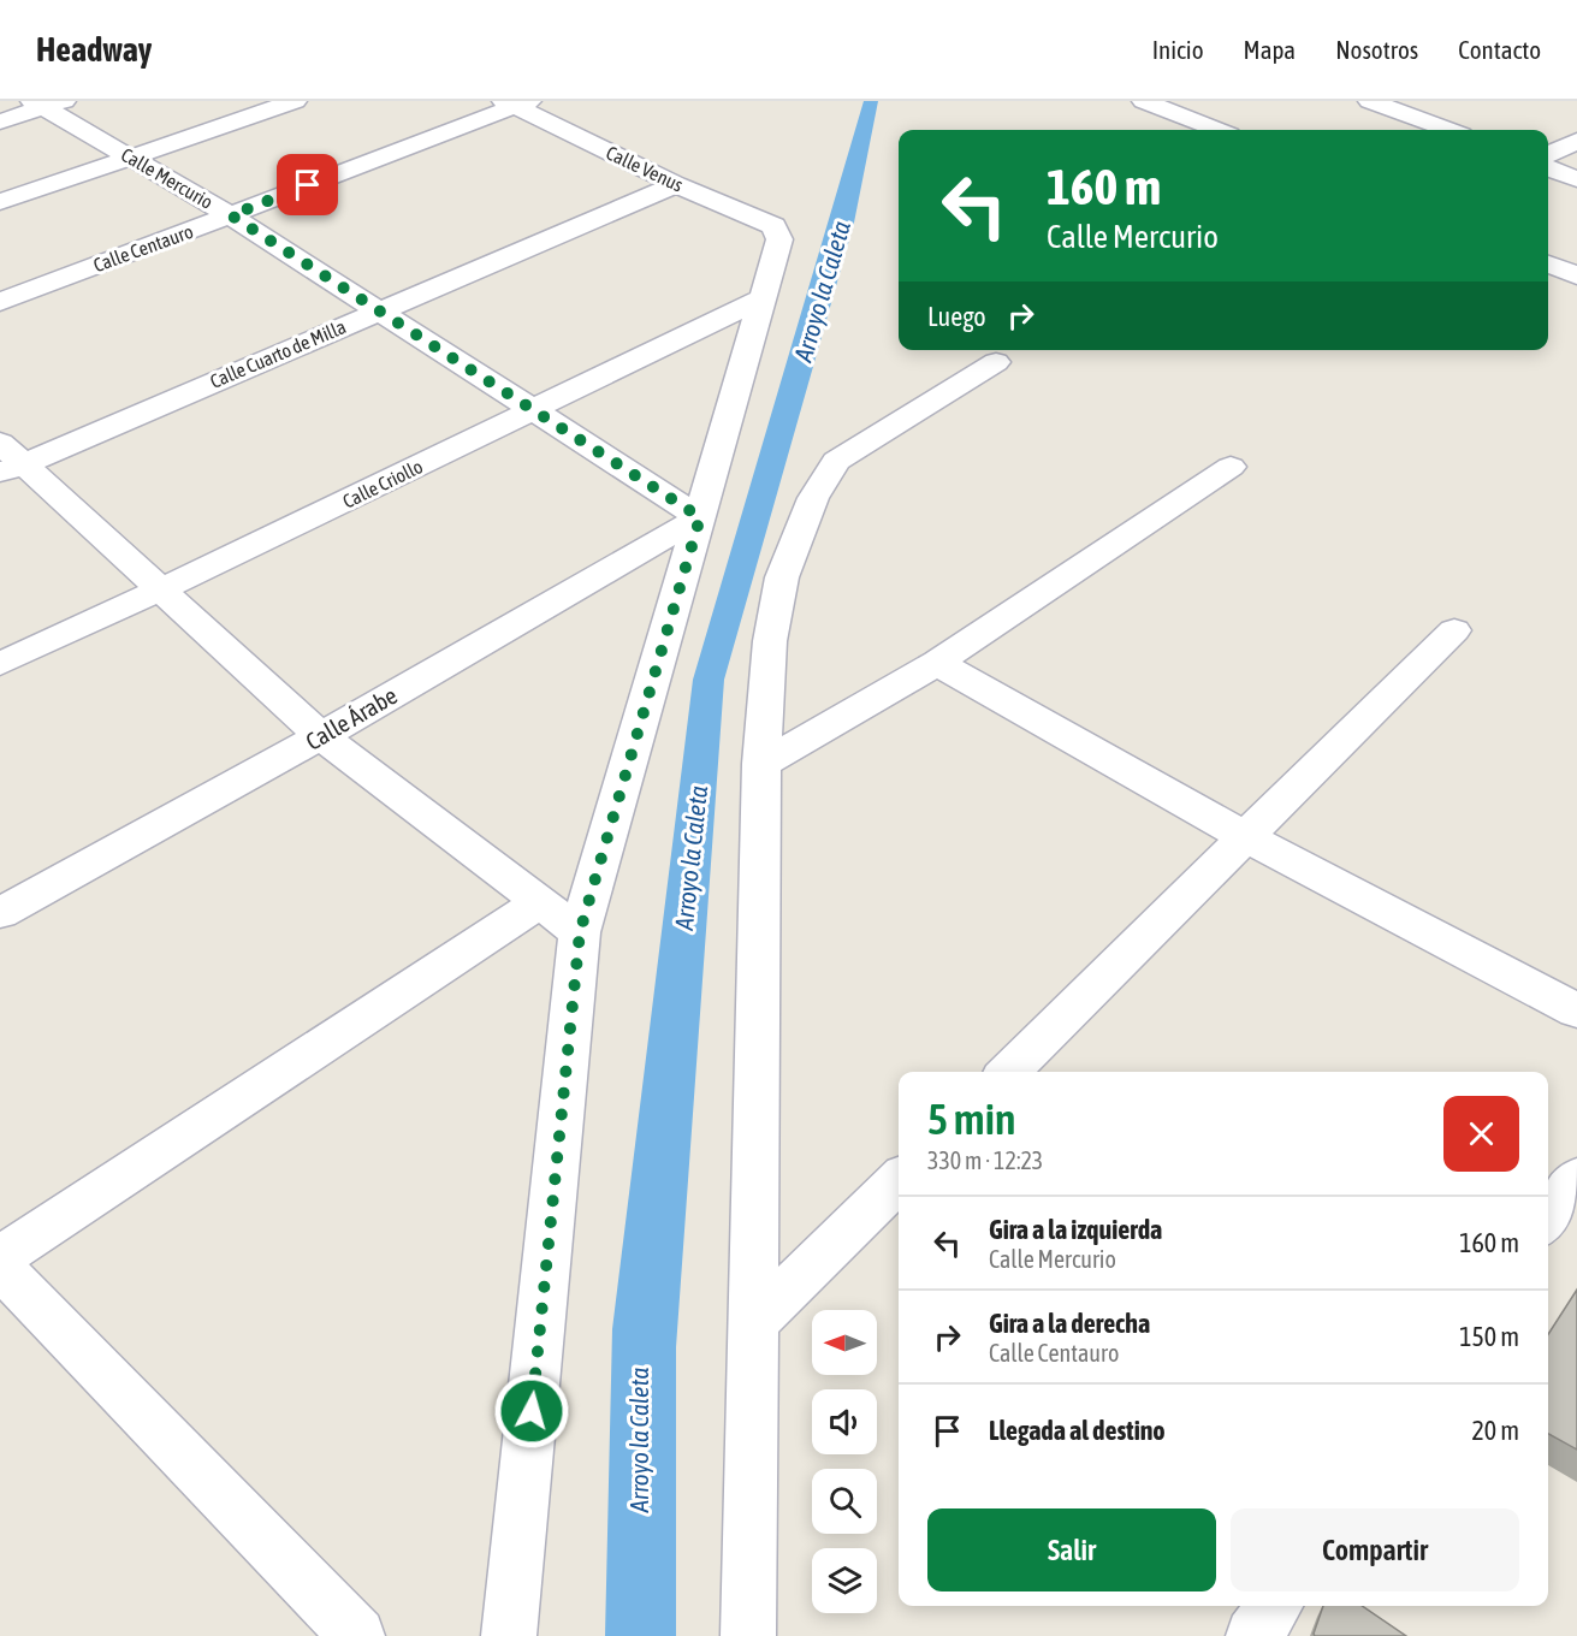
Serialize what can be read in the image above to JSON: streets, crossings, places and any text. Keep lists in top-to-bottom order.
{
  "streets": {
    "street": [
      "Calle Venus",
      "Calle Mercurio",
      "Calle Centauro",
      "Calle Cuarto de Milla",
      "Calle Criollo",
      "Calle Árabe"
    ]
  },
  "crossings": [
    ["Calle Venus", "Calle Centauro"],
    ["Calle Venus", "Calle Cuarto de Milla"],
    ["Calle Venus", "Calle Criollo"],
    ["Calle Mercurio", "Calle Centauro"],
    ["Calle Mercurio", "Calle Cuarto de Milla"],
    ["Calle Mercurio", "Calle Criollo"],
    ["Calle Mercurio", "Calle Árabe"]
  ],
  "water": ["Arroyo la Caleta"],
  "north": "left",
  "page": {
    "header": "Headway",
    "nav": [
      "Inicio",
      "Mapa",
      "Nosotros",
      "Contacto"
    ],
    "turn": ["160 m", "Calle Mercurio"],
    "then": "Luego",
    "heading": ["5 min", "330 m · 12:23"],
    "list": [
      {
        "name": "Gira a la izquierda",
        "note": "Calle Mercurio",
        "value": "160 m"
      },
      {
        "name": "Gira a la derecha",
        "note": "Calle Centauro",
        "value": "150 m"
      },
      {
        "name": "Llegada al destino",
        "value": "20 m"
      }
    ],
    "buttons": ["Salir", "Compartir"]
  }
}
